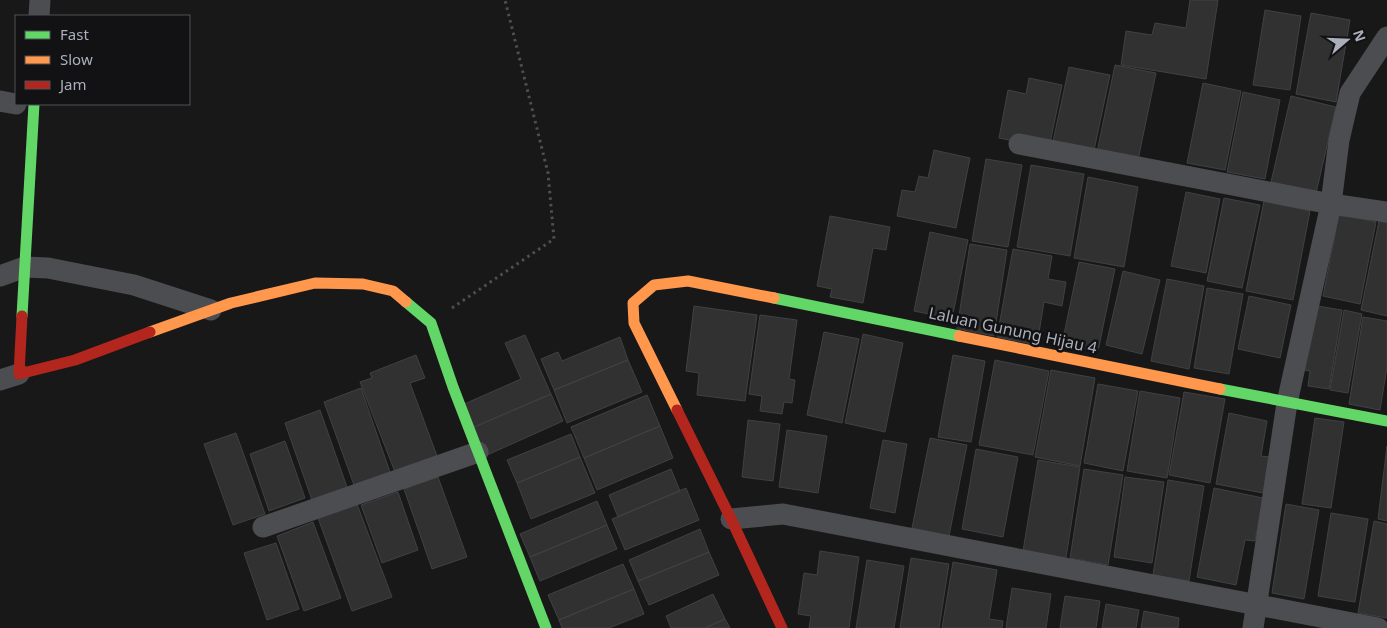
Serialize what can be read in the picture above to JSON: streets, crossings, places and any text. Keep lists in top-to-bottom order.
{
  "streets": {
    "street": ["Laluan Gunung Hijau 4"]
  },
  "legend": ["Fast", "Slow", "Jam"],
  "north": "right"
}
